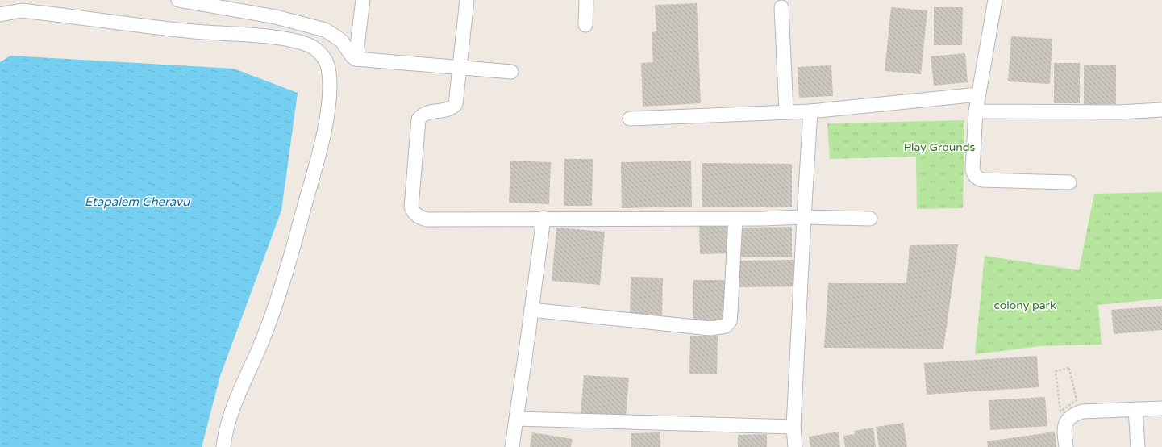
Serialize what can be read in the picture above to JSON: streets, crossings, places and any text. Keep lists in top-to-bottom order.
{
  "water": ["Etapalem Cheravu"],
  "parks": ["Play Grounds", "colony park"]
}
